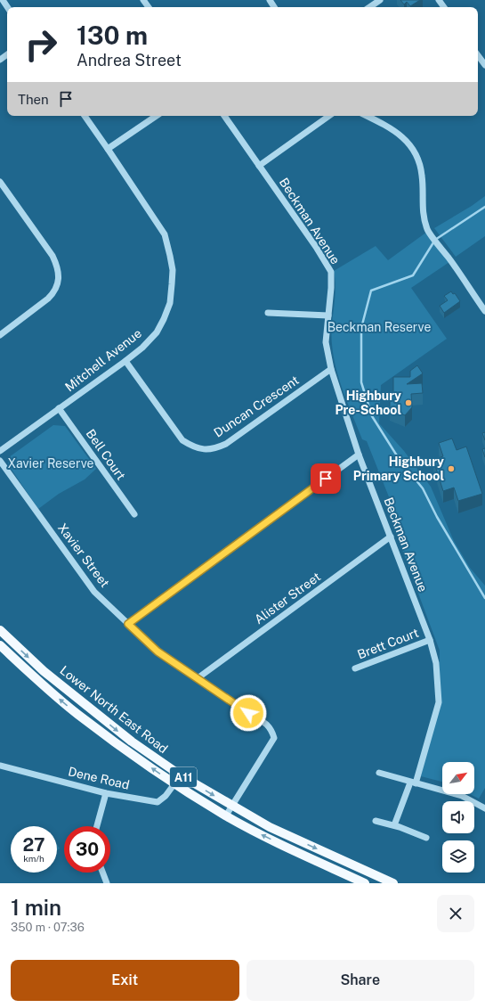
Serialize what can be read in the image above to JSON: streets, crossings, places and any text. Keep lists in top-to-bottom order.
{
  "streets": {
    "main road": ["Lower North East Road", "A11"],
    "street": [
      "Beckman Avenue",
      "Mitchell Avenue",
      "Duncan Crescent",
      "Bell Court",
      "Xavier Street",
      "Alister Street",
      "Brett Court",
      "Dene Road"
    ]
  },
  "crossings": [
    ["Beckman Avenue", "Duncan Crescent"],
    ["Beckman Avenue", "Alister Street"],
    ["Beckman Avenue", "Brett Court"],
    ["Mitchell Avenue", "Duncan Crescent"],
    ["Mitchell Avenue", "Bell Court"],
    ["Xavier Street", "Alister Street"],
    ["Xavier Street", "Lower North East Road"],
    ["Lower North East Road", "Dene Road"]
  ],
  "parks": ["Beckman Reserve", "Xavier Reserve"],
  "places": ["Highbury Pre-School", "Highbury Primary School"],
  "north": "top right",
  "page": {
    "turn": ["130 m", "Andrea Street"],
    "then": "Then",
    "speed": "27 km/h",
    "limit": "30",
    "heading": ["1 min", "350 m · 07:36"],
    "buttons": ["Exit", "Share"]
  }
}
